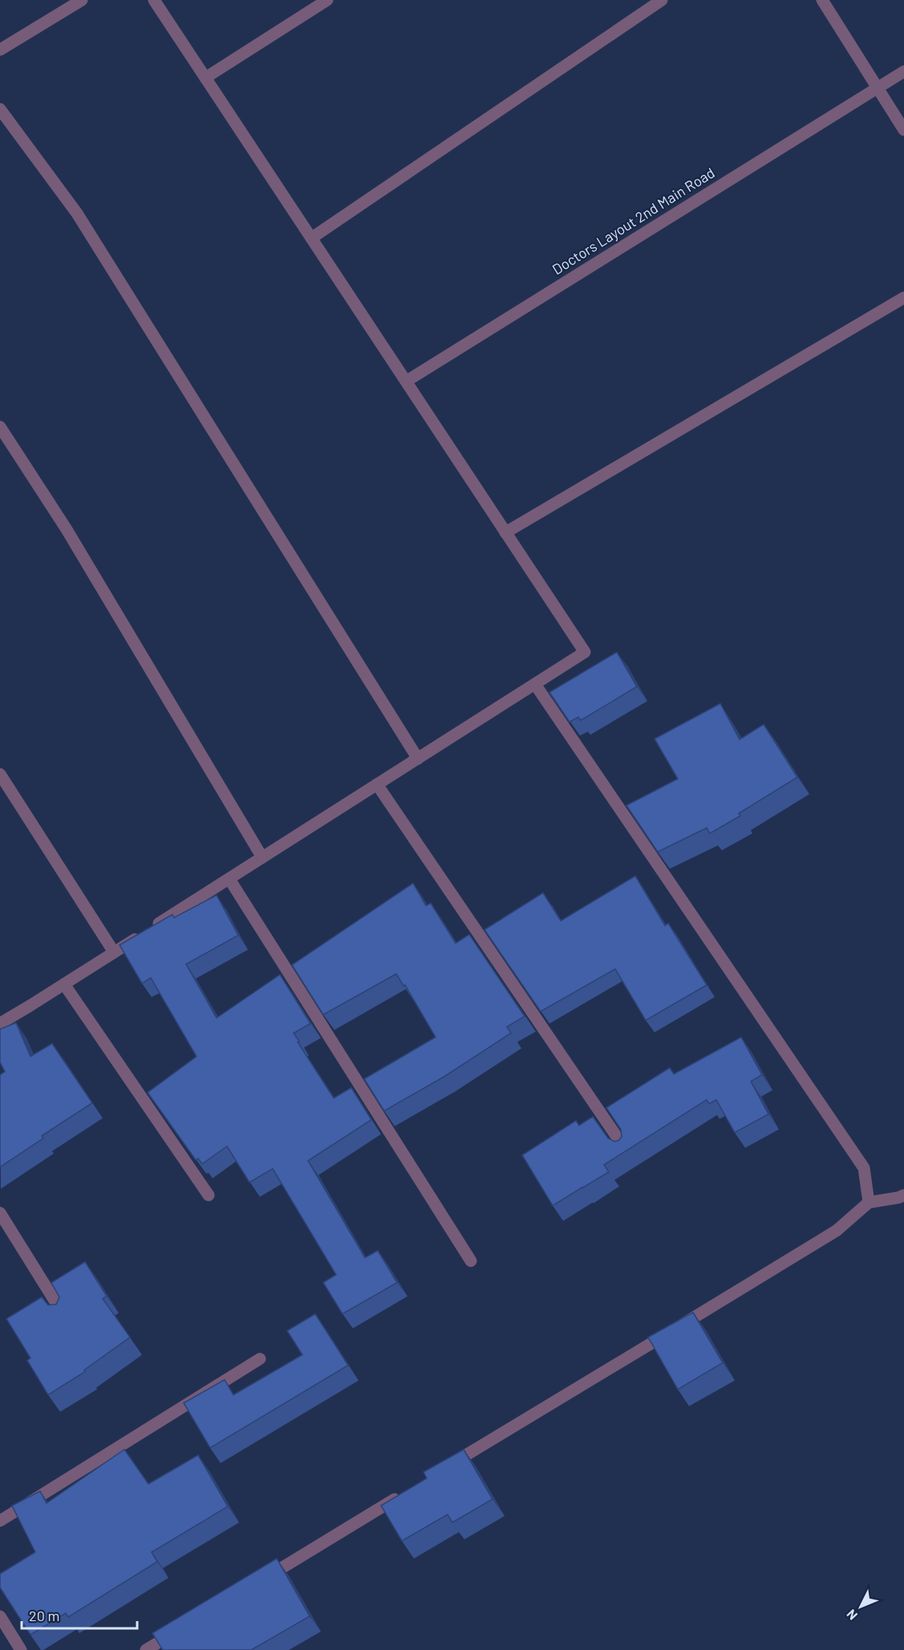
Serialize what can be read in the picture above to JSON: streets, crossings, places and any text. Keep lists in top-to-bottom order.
{
  "streets": {
    "street": ["Doctors Layout 2nd Main Road"]
  },
  "scale_bar": "20 m",
  "north": "bottom left"
}
